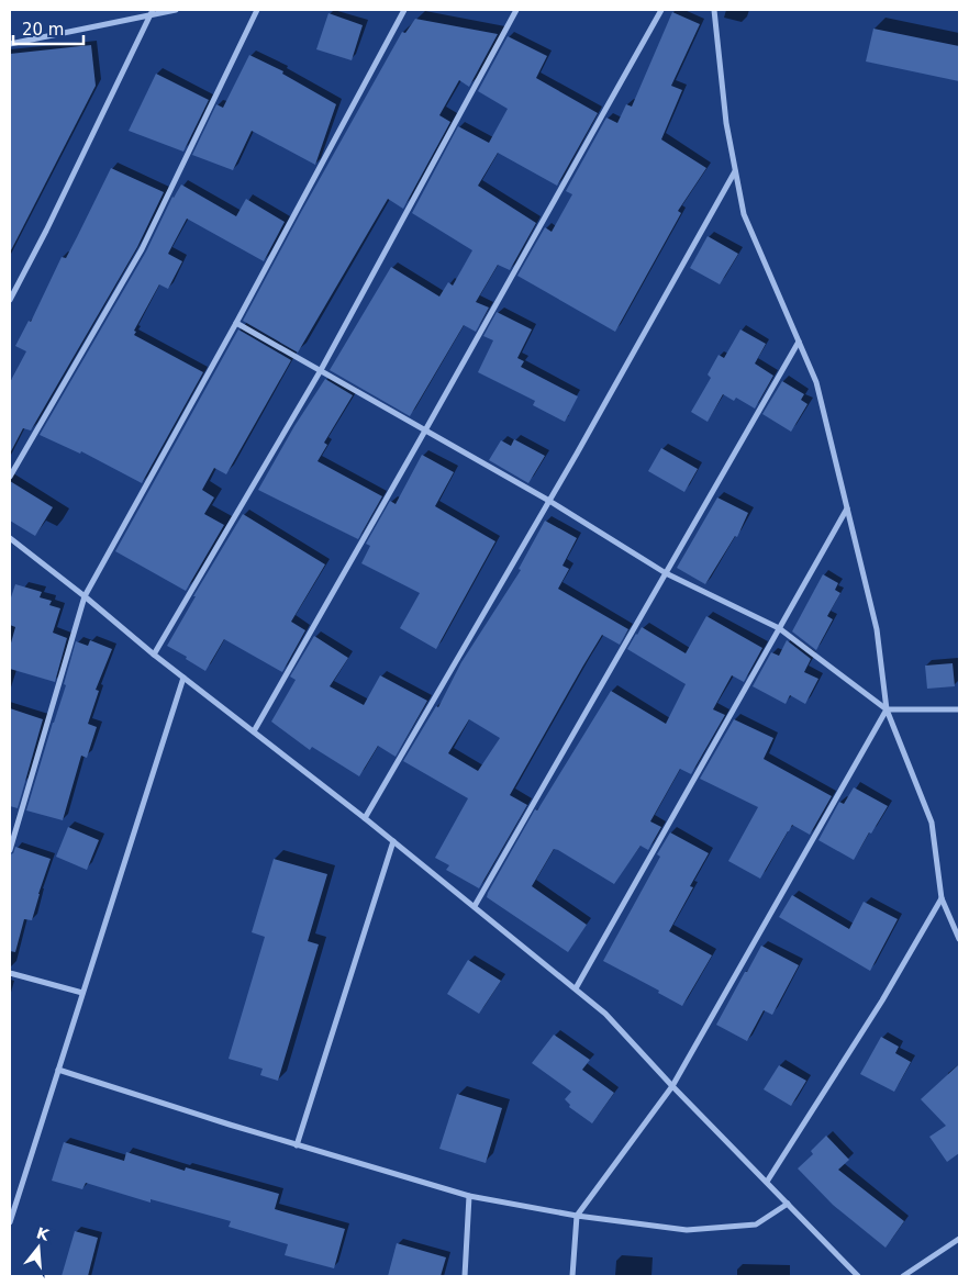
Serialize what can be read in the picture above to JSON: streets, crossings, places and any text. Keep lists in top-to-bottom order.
{
  "scale_bar": "20 m",
  "north": "top"
}
